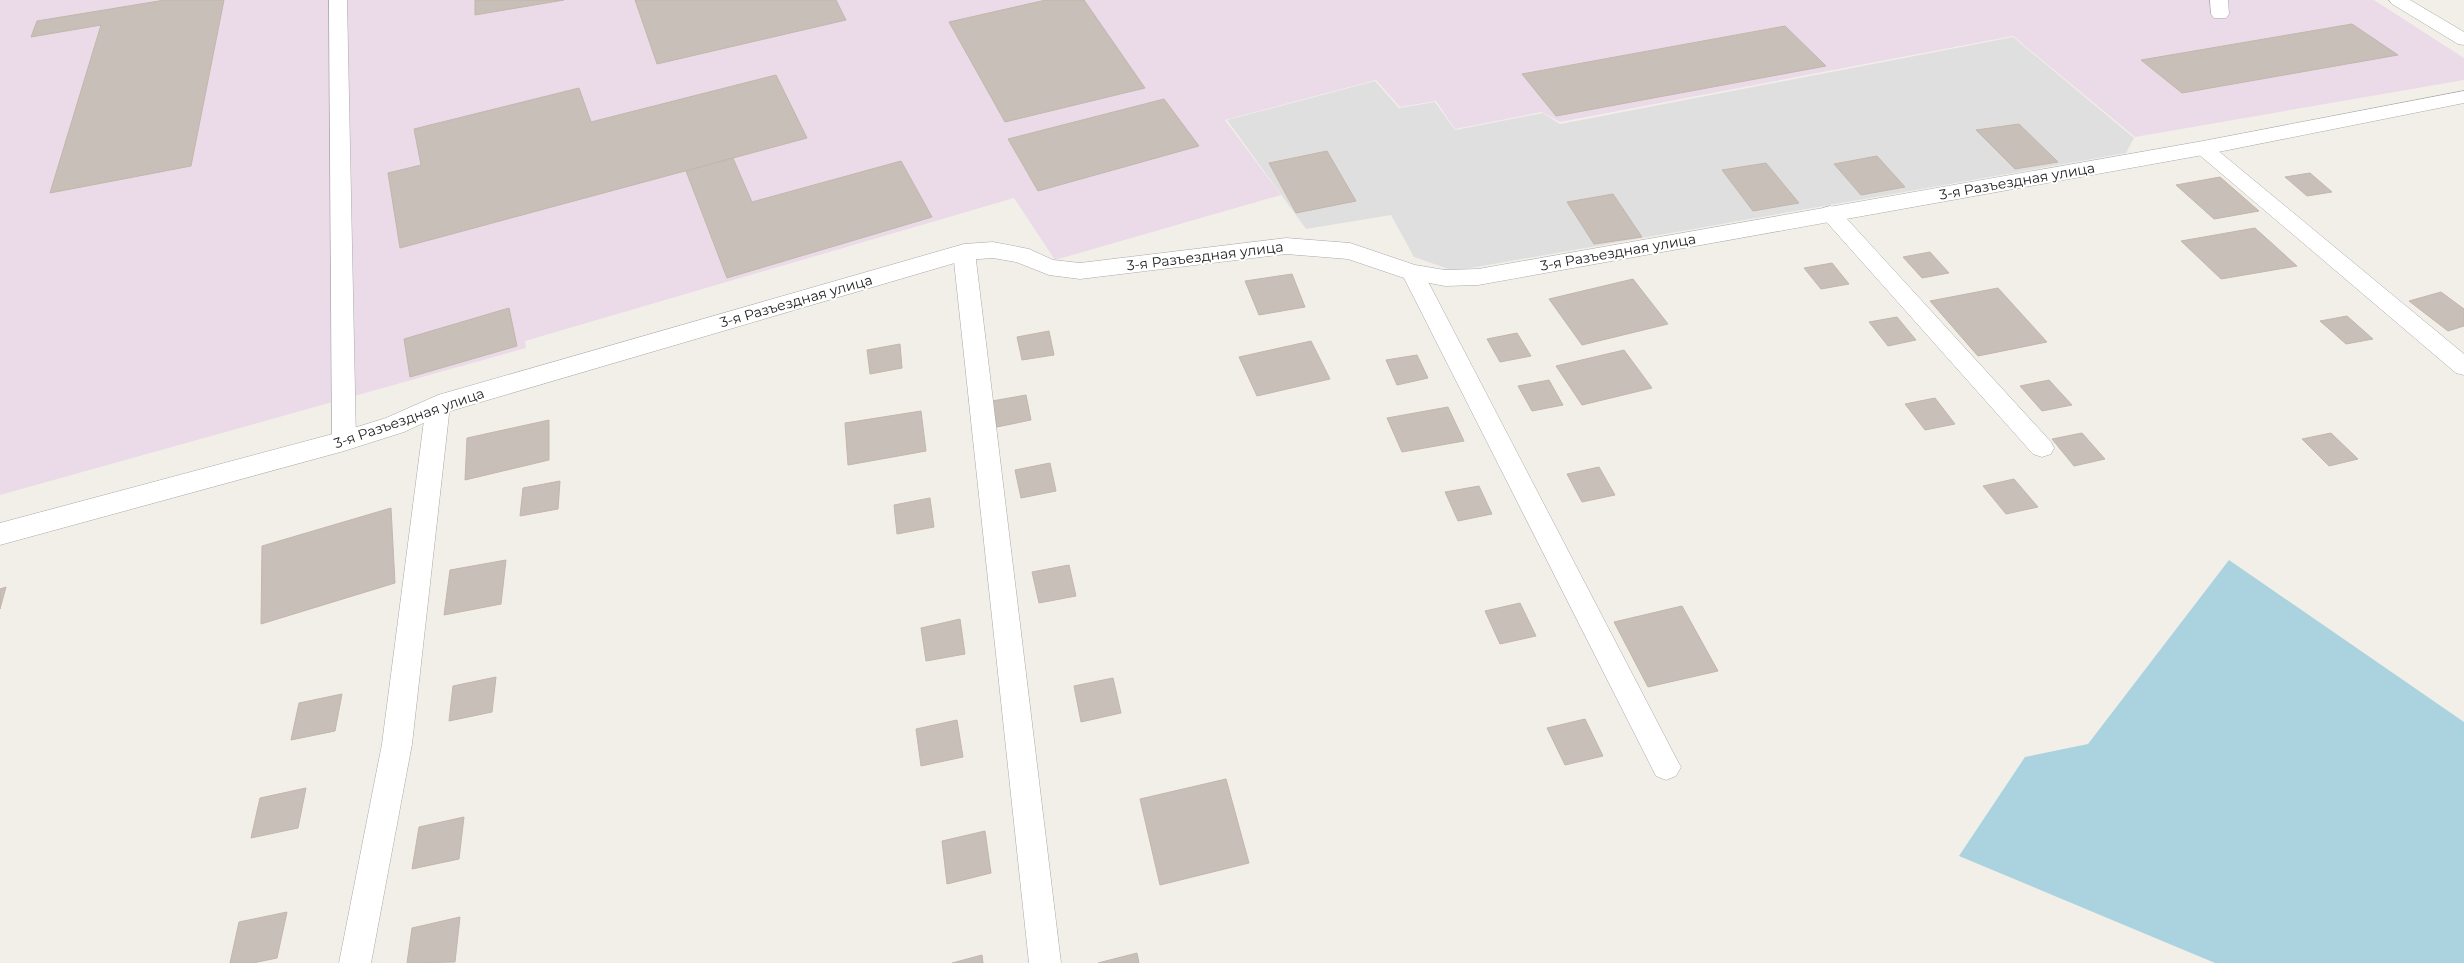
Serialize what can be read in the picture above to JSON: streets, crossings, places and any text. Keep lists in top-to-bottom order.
{
  "streets": {
    "street": ["3-я Разъездная улица"]
  }
}
